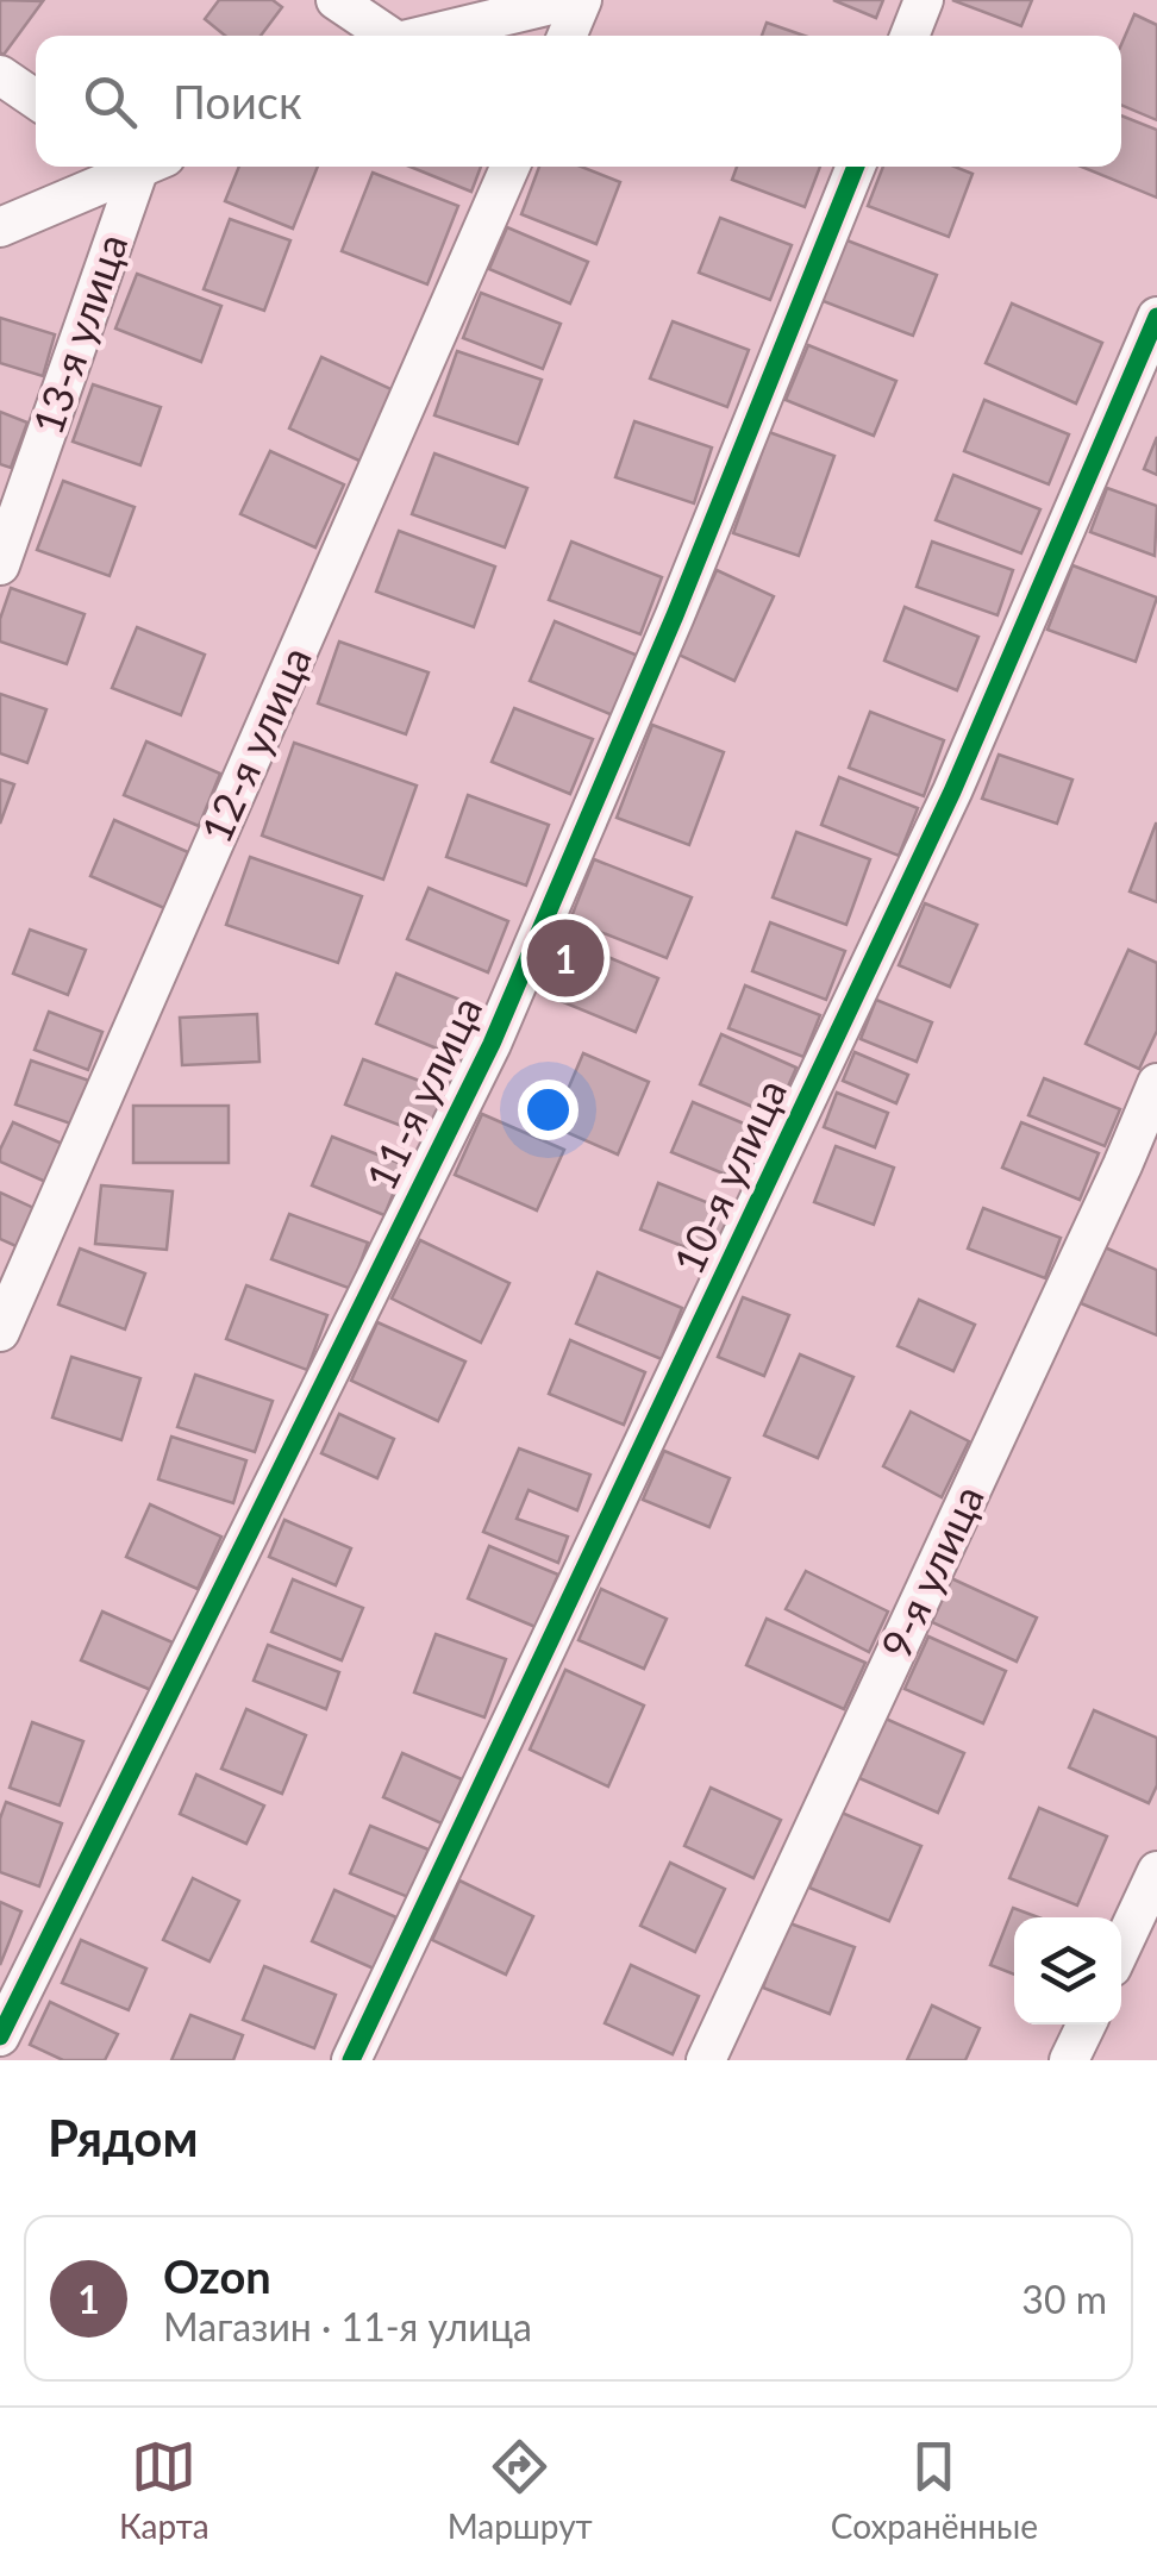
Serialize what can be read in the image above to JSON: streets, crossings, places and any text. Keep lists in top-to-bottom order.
{
  "streets": {
    "street": [
      "13-я улица",
      "12-я улица",
      "11-я улица",
      "10-я улица",
      "9-я улица"
    ]
  },
  "page": {
    "search": "Поиск",
    "pins": "1",
    "heading": "Рядом",
    "list": [
      {
        "mark": "1",
        "name": "Ozon",
        "note": "Магазин · 11-я улица",
        "value": "30 m"
      }
    ],
    "nav": ["Карта", "Маршрут", "Сохранённые"]
  }
}
